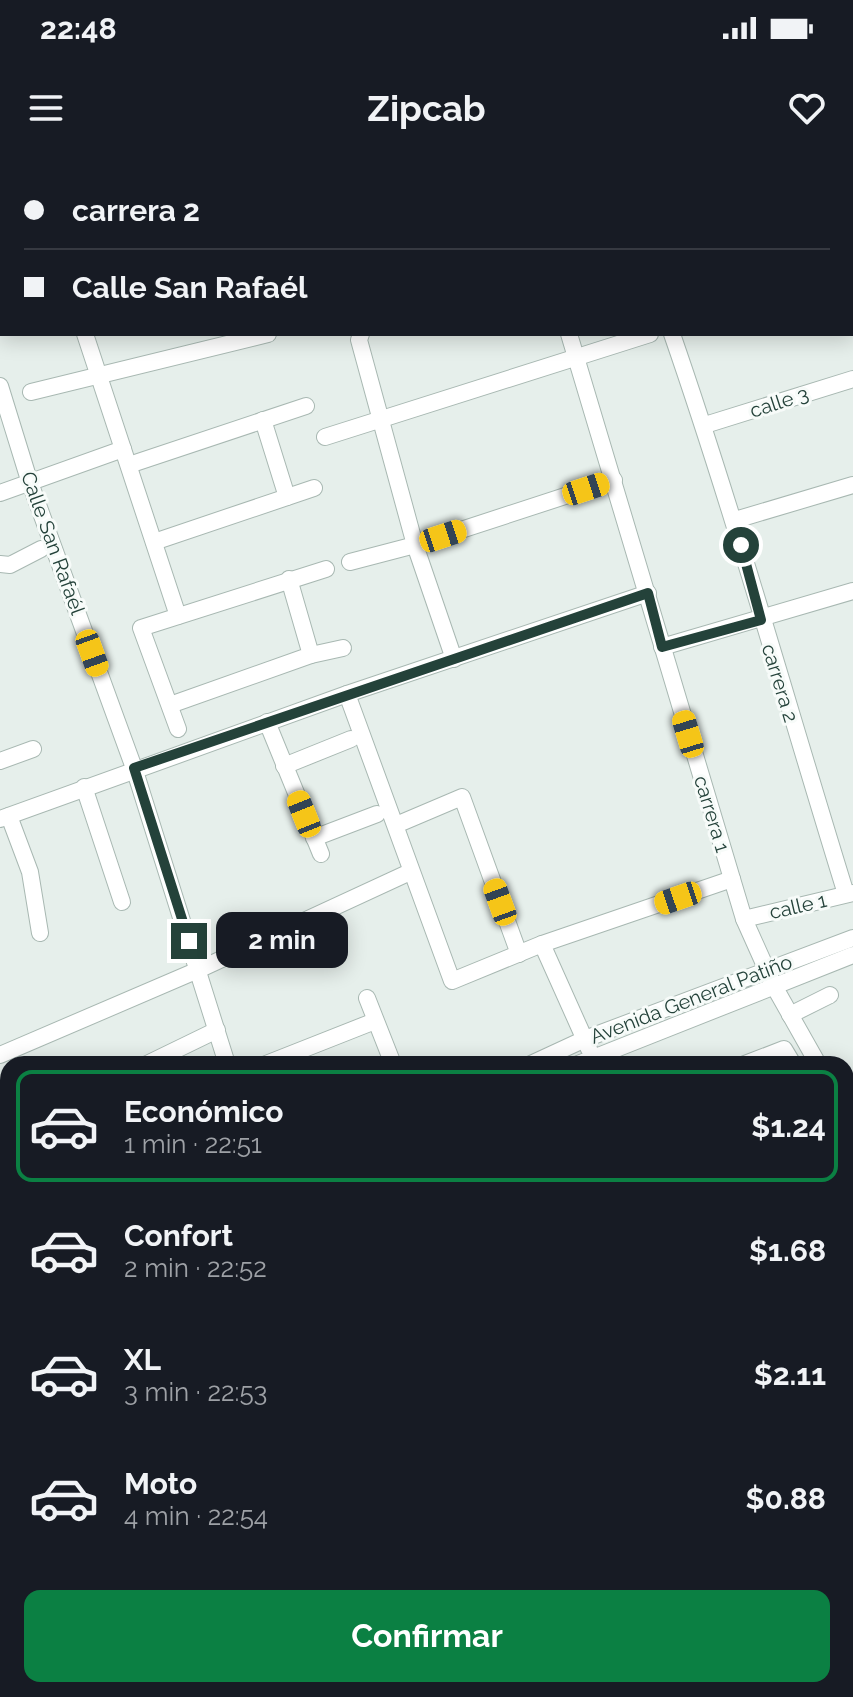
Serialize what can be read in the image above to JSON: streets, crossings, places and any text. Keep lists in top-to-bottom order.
{
  "streets": {
    "street": [
      "calle 3",
      "Calle San Rafaél",
      "carrera 2",
      "carrera 1",
      "calle 1",
      "Avenida General Patiño"
    ]
  },
  "crossings": [
    ["calle 3", "carrera 2"],
    ["carrera 2", "calle 1"],
    ["carrera 1", "calle 1"],
    ["carrera 1", "Avenida General Patiño"]
  ],
  "page": {
    "status": "22:48",
    "header": "Zipcab",
    "banner": ["carrera 2", "Calle San Rafaél"],
    "bubble": "2 min",
    "list": [
      {
        "name": "Económico",
        "note": "1 min · 22:51",
        "value": "$1.24"
      },
      {
        "name": "Confort",
        "note": "2 min · 22:52",
        "value": "$1.68"
      },
      {
        "name": "XL",
        "note": "3 min · 22:53",
        "value": "$2.11"
      },
      {
        "name": "Moto",
        "note": "4 min · 22:54",
        "value": "$0.88"
      }
    ],
    "buttons": "Confirmar"
  }
}
